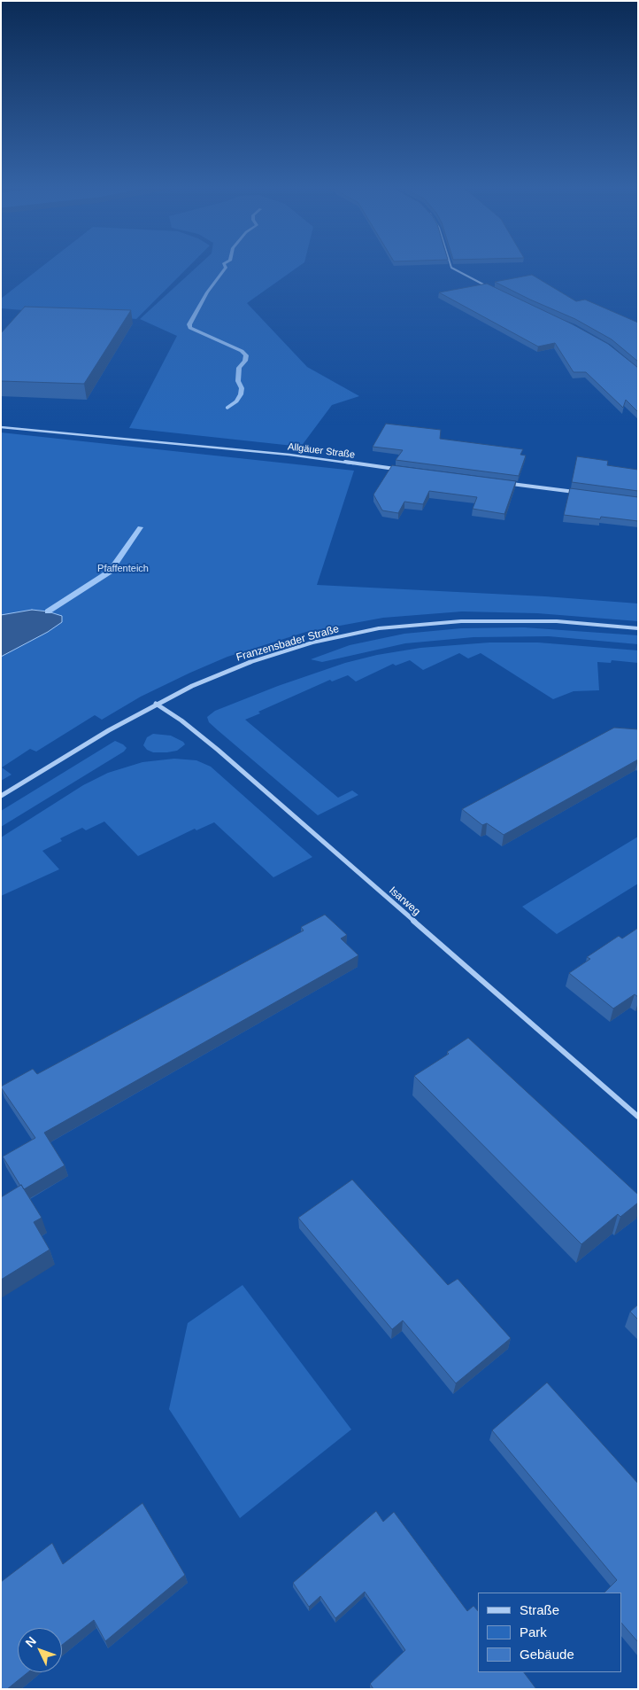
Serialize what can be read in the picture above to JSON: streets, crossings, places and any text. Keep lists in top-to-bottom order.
{
  "streets": {
    "street": ["Allgäuer Straße", "Franzensbader Straße", "Isarweg"]
  },
  "crossings": [
    ["Franzensbader Straße", "Isarweg"]
  ],
  "parks": ["Pfaffenteich"],
  "legend": ["Straße", "Park", "Gebäude"],
  "north": "top left"
}
